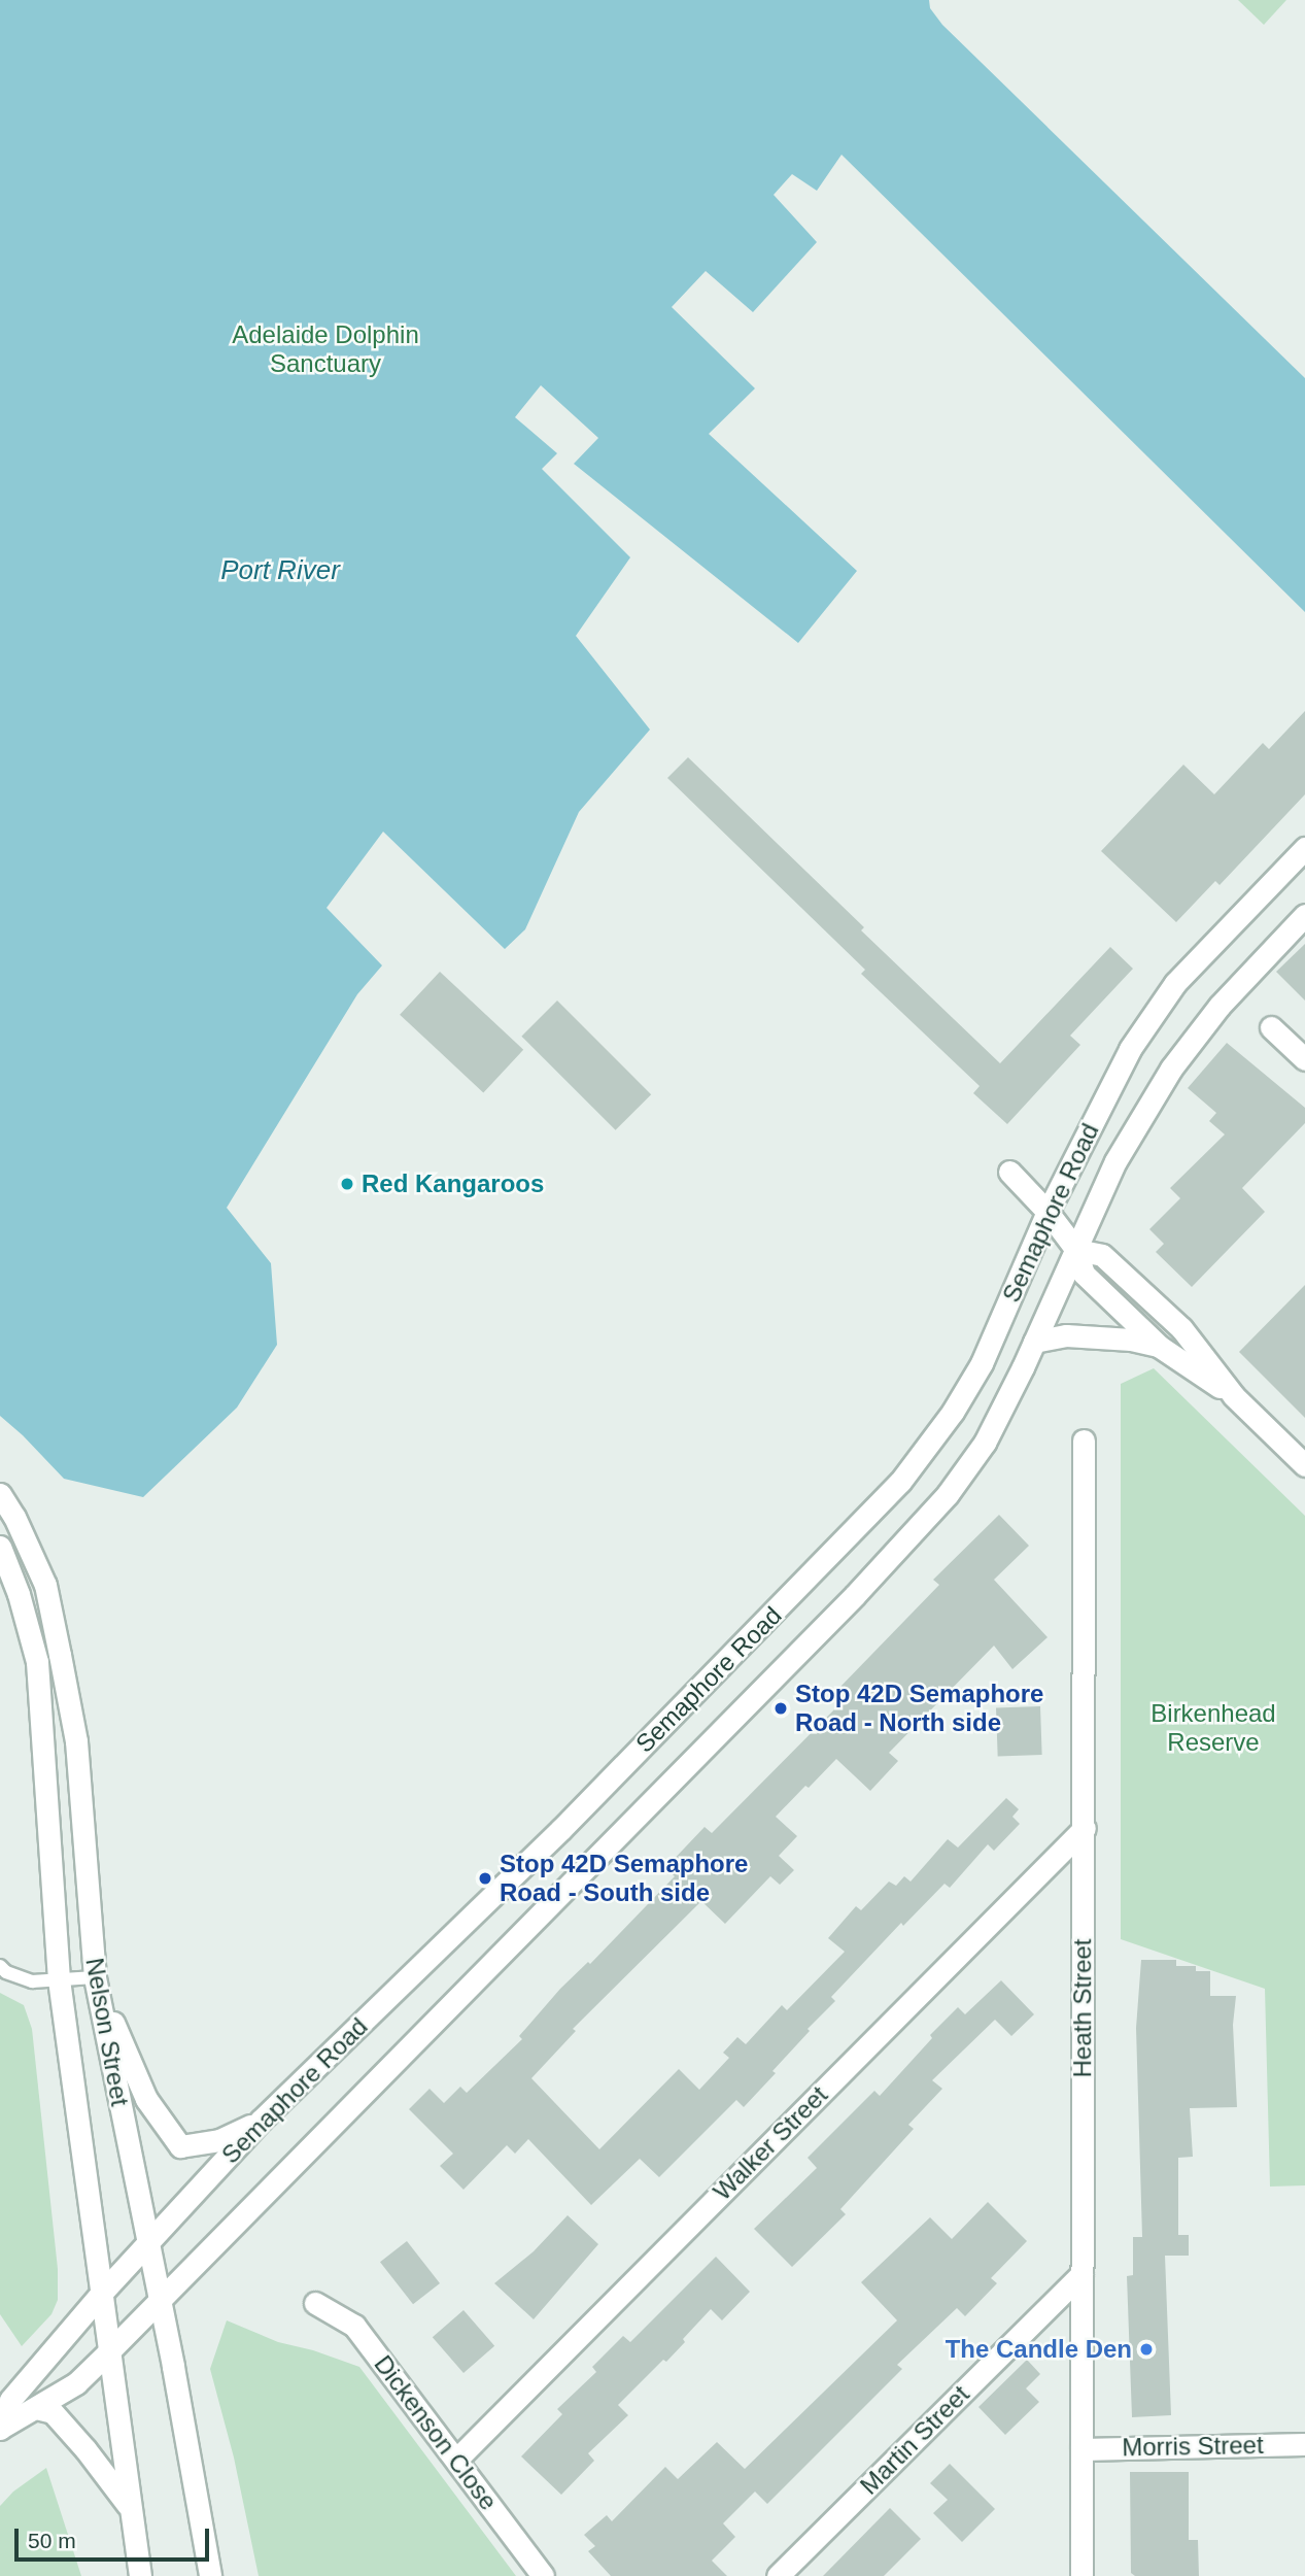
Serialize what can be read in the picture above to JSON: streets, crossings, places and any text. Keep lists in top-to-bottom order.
{
  "streets": {
    "main road": [
      "Semaphore Road",
      "Heath Street",
      "Nelson Street",
      "Walker Street",
      "Dickenson Close",
      "Martin Street",
      "Morris Street"
    ]
  },
  "crossings": [
    ["Semaphore Road", "Nelson Street"],
    ["Heath Street", "Walker Street"],
    ["Heath Street", "Martin Street"],
    ["Heath Street", "Morris Street"],
    ["Walker Street", "Dickenson Close"]
  ],
  "water": ["Port River"],
  "parks": ["Adelaide Dolphin Sanctuary", "Birkenhead Reserve"],
  "places": [
    "Red Kangaroos",
    "Stop 42D Semaphore Road - North side",
    "Stop 42D Semaphore Road - South side",
    "The Candle Den"
  ],
  "scale_bar": "50 m"
}
